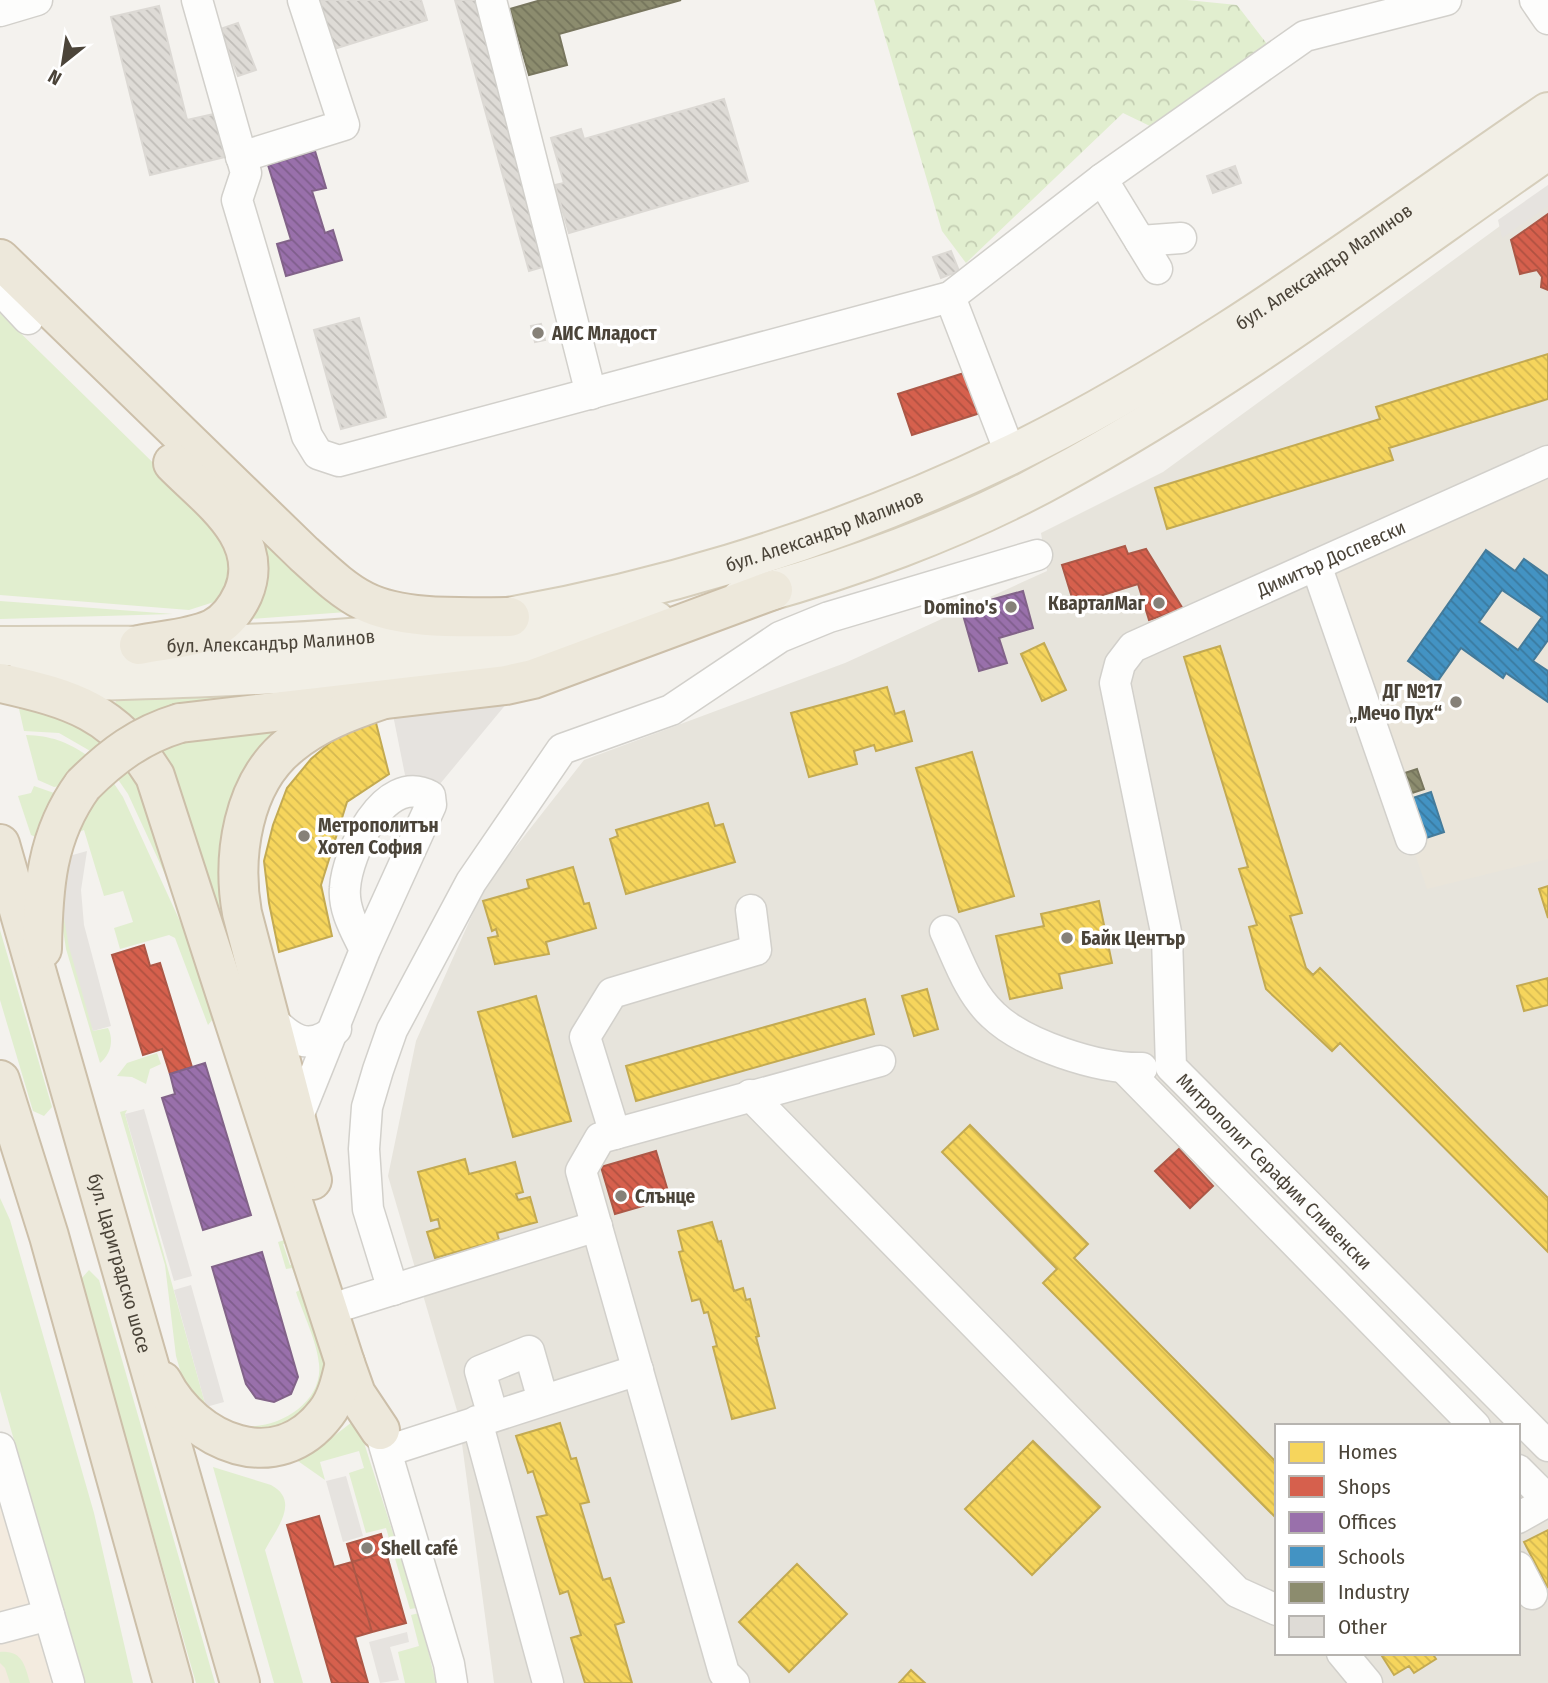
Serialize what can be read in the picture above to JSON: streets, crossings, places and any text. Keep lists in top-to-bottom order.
{
  "streets": {
    "highway": ["бул. Цариградско шосе"],
    "main road": ["бул. Александър Малинов"],
    "street": ["Димитър Доспевски", "Митрополит Серафим Сливенски"]
  },
  "crossings": [
    ["Димитър Доспевски", "Митрополит Серафим Сливенски"]
  ],
  "places": [
    "АИС Младост",
    "КварталМаг",
    "Domino's",
    "ДГ №17 „Мечо Пух“",
    "Метрополитън Хотел София",
    "Байк Център",
    "Слънце",
    "Shell café"
  ],
  "legend": [
    "Homes",
    "Shops",
    "Offices",
    "Schools",
    "Industry",
    "Other"
  ],
  "north": "bottom left"
}
